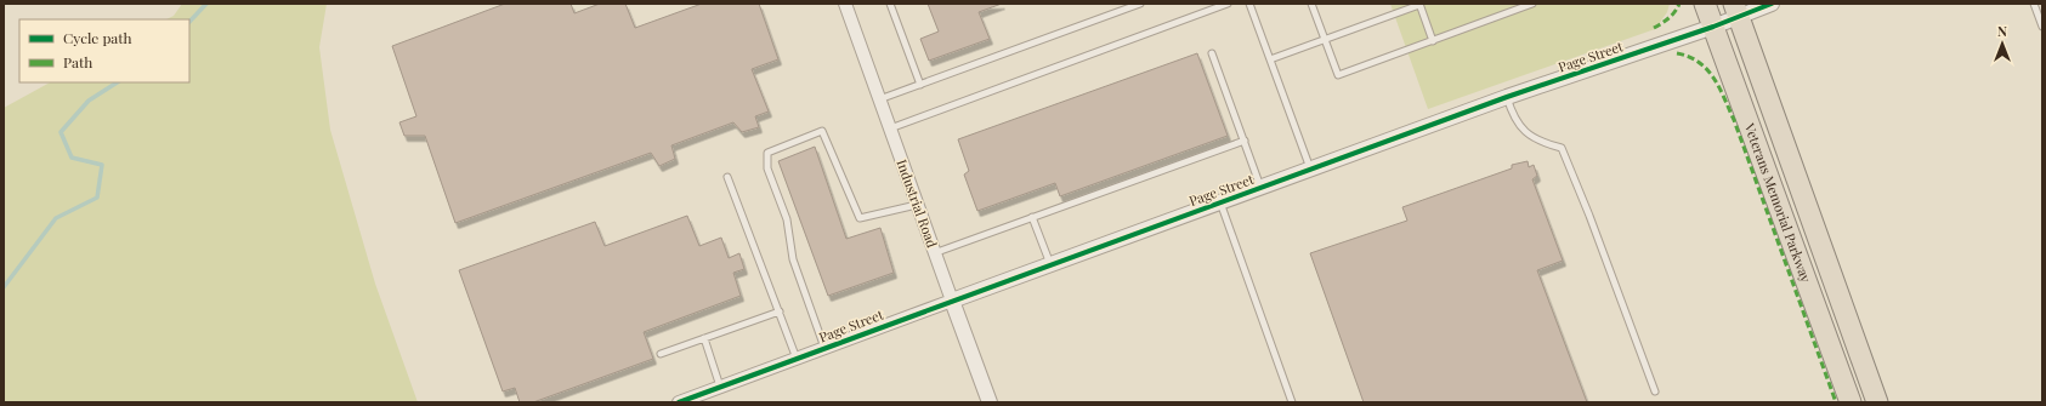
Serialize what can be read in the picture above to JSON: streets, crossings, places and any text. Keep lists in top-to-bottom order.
{
  "streets": {
    "highway": ["Veterans Memorial Parkway"],
    "street": ["Page Street", "Industrial Road"]
  },
  "crossings": [
    ["Page Street", "Veterans Memorial Parkway"],
    ["Page Street", "Industrial Road"]
  ],
  "legend": ["Cycle path", "Path"],
  "north": "top"
}
